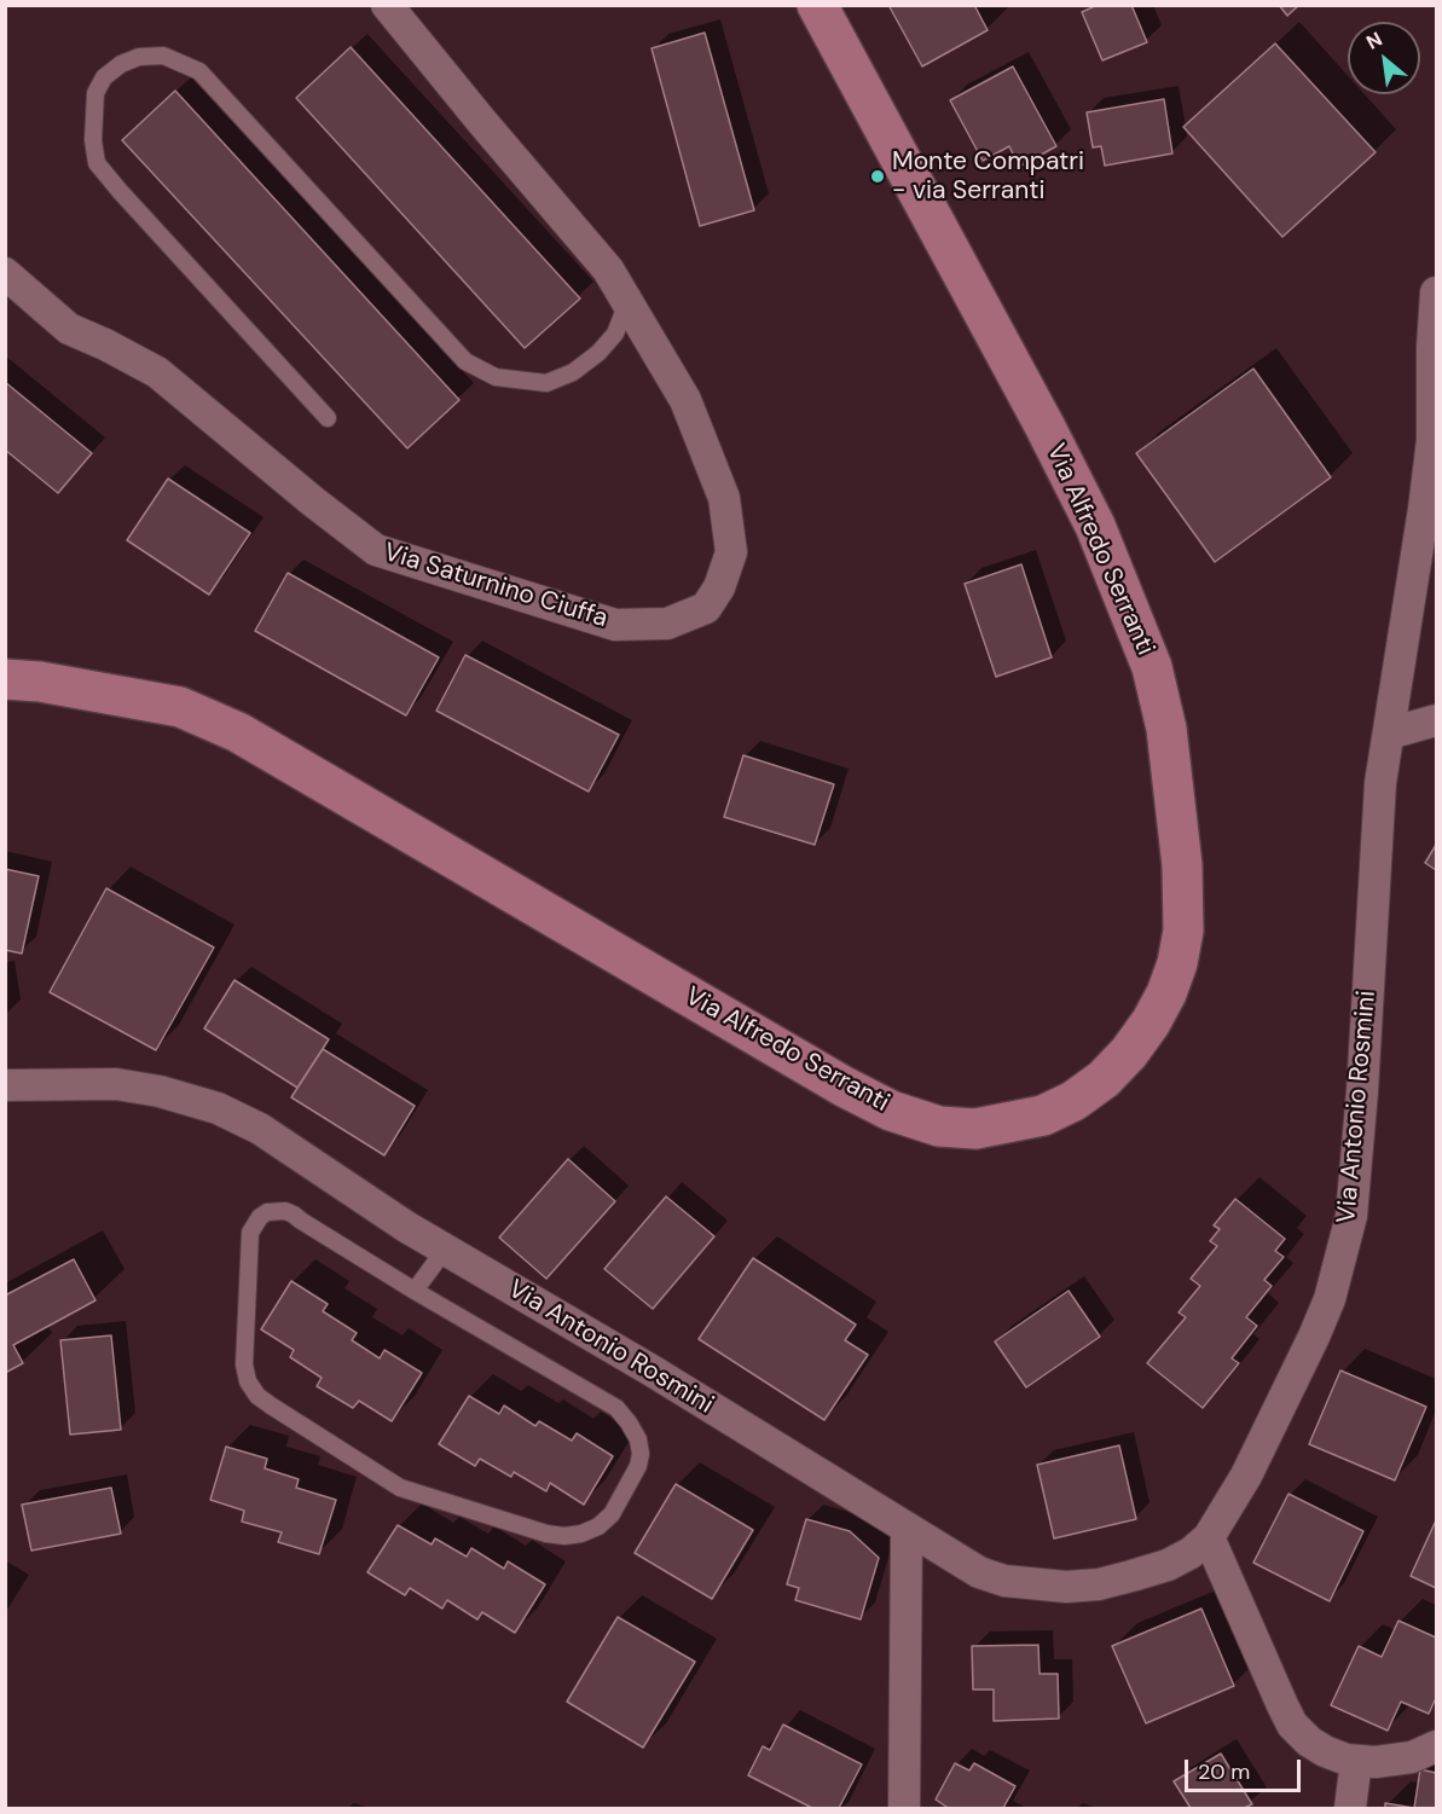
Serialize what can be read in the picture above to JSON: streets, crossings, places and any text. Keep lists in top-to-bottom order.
{
  "streets": {
    "main road": ["Via Alfredo Serranti"],
    "street": ["Via Saturnino Ciuffa", "Via Antonio Rosmini"]
  },
  "places": ["Monte Compatri - via Serranti"],
  "scale_bar": "20 m",
  "north": "top left"
}
